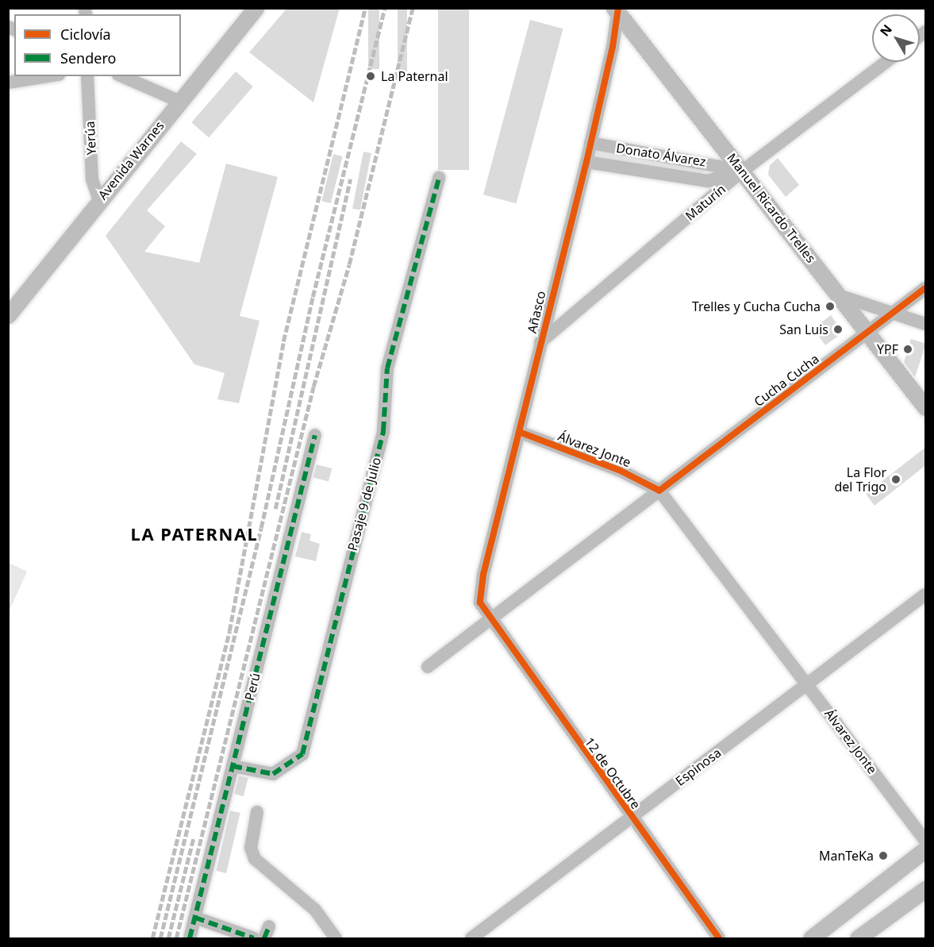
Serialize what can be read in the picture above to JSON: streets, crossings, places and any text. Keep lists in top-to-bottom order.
{
  "streets": {
    "main road": ["Avenida Warnes", "Manuel Ricardo Trelles"],
    "street": [
      "Yerúa",
      "Donato Álvarez",
      "Maturín",
      "Añasco",
      "Cucha Cucha",
      "Álvarez Jonte",
      "Pasaje 9 de Julio",
      "Perú",
      "Espinosa",
      "12 de Octubre"
    ]
  },
  "crossings": [
    ["Yerúa", "Avenida Warnes"],
    ["Donato Álvarez", "Maturín"],
    ["Donato Álvarez", "Manuel Ricardo Trelles"],
    ["Donato Álvarez", "Añasco"],
    ["Maturín", "Manuel Ricardo Trelles"],
    ["Maturín", "Añasco"],
    ["Manuel Ricardo Trelles", "Añasco"],
    ["Manuel Ricardo Trelles", "Cucha Cucha"],
    ["Añasco", "Cucha Cucha"],
    ["Añasco", "Álvarez Jonte"],
    ["Añasco", "12 de Octubre"],
    ["Cucha Cucha", "Álvarez Jonte"],
    ["Cucha Cucha", "12 de Octubre"],
    ["Álvarez Jonte", "Espinosa"],
    ["Pasaje 9 de Julio", "Perú"],
    ["Espinosa", "12 de Octubre"]
  ],
  "districts": ["LA PATERNAL"],
  "places": [
    "La Paternal",
    "Trelles y Cucha Cucha",
    "San Luis",
    "YPF",
    "La Flor del Trigo",
    "ManTeKa"
  ],
  "legend": ["Ciclovía", "Sendero"],
  "north": "top left"
}
